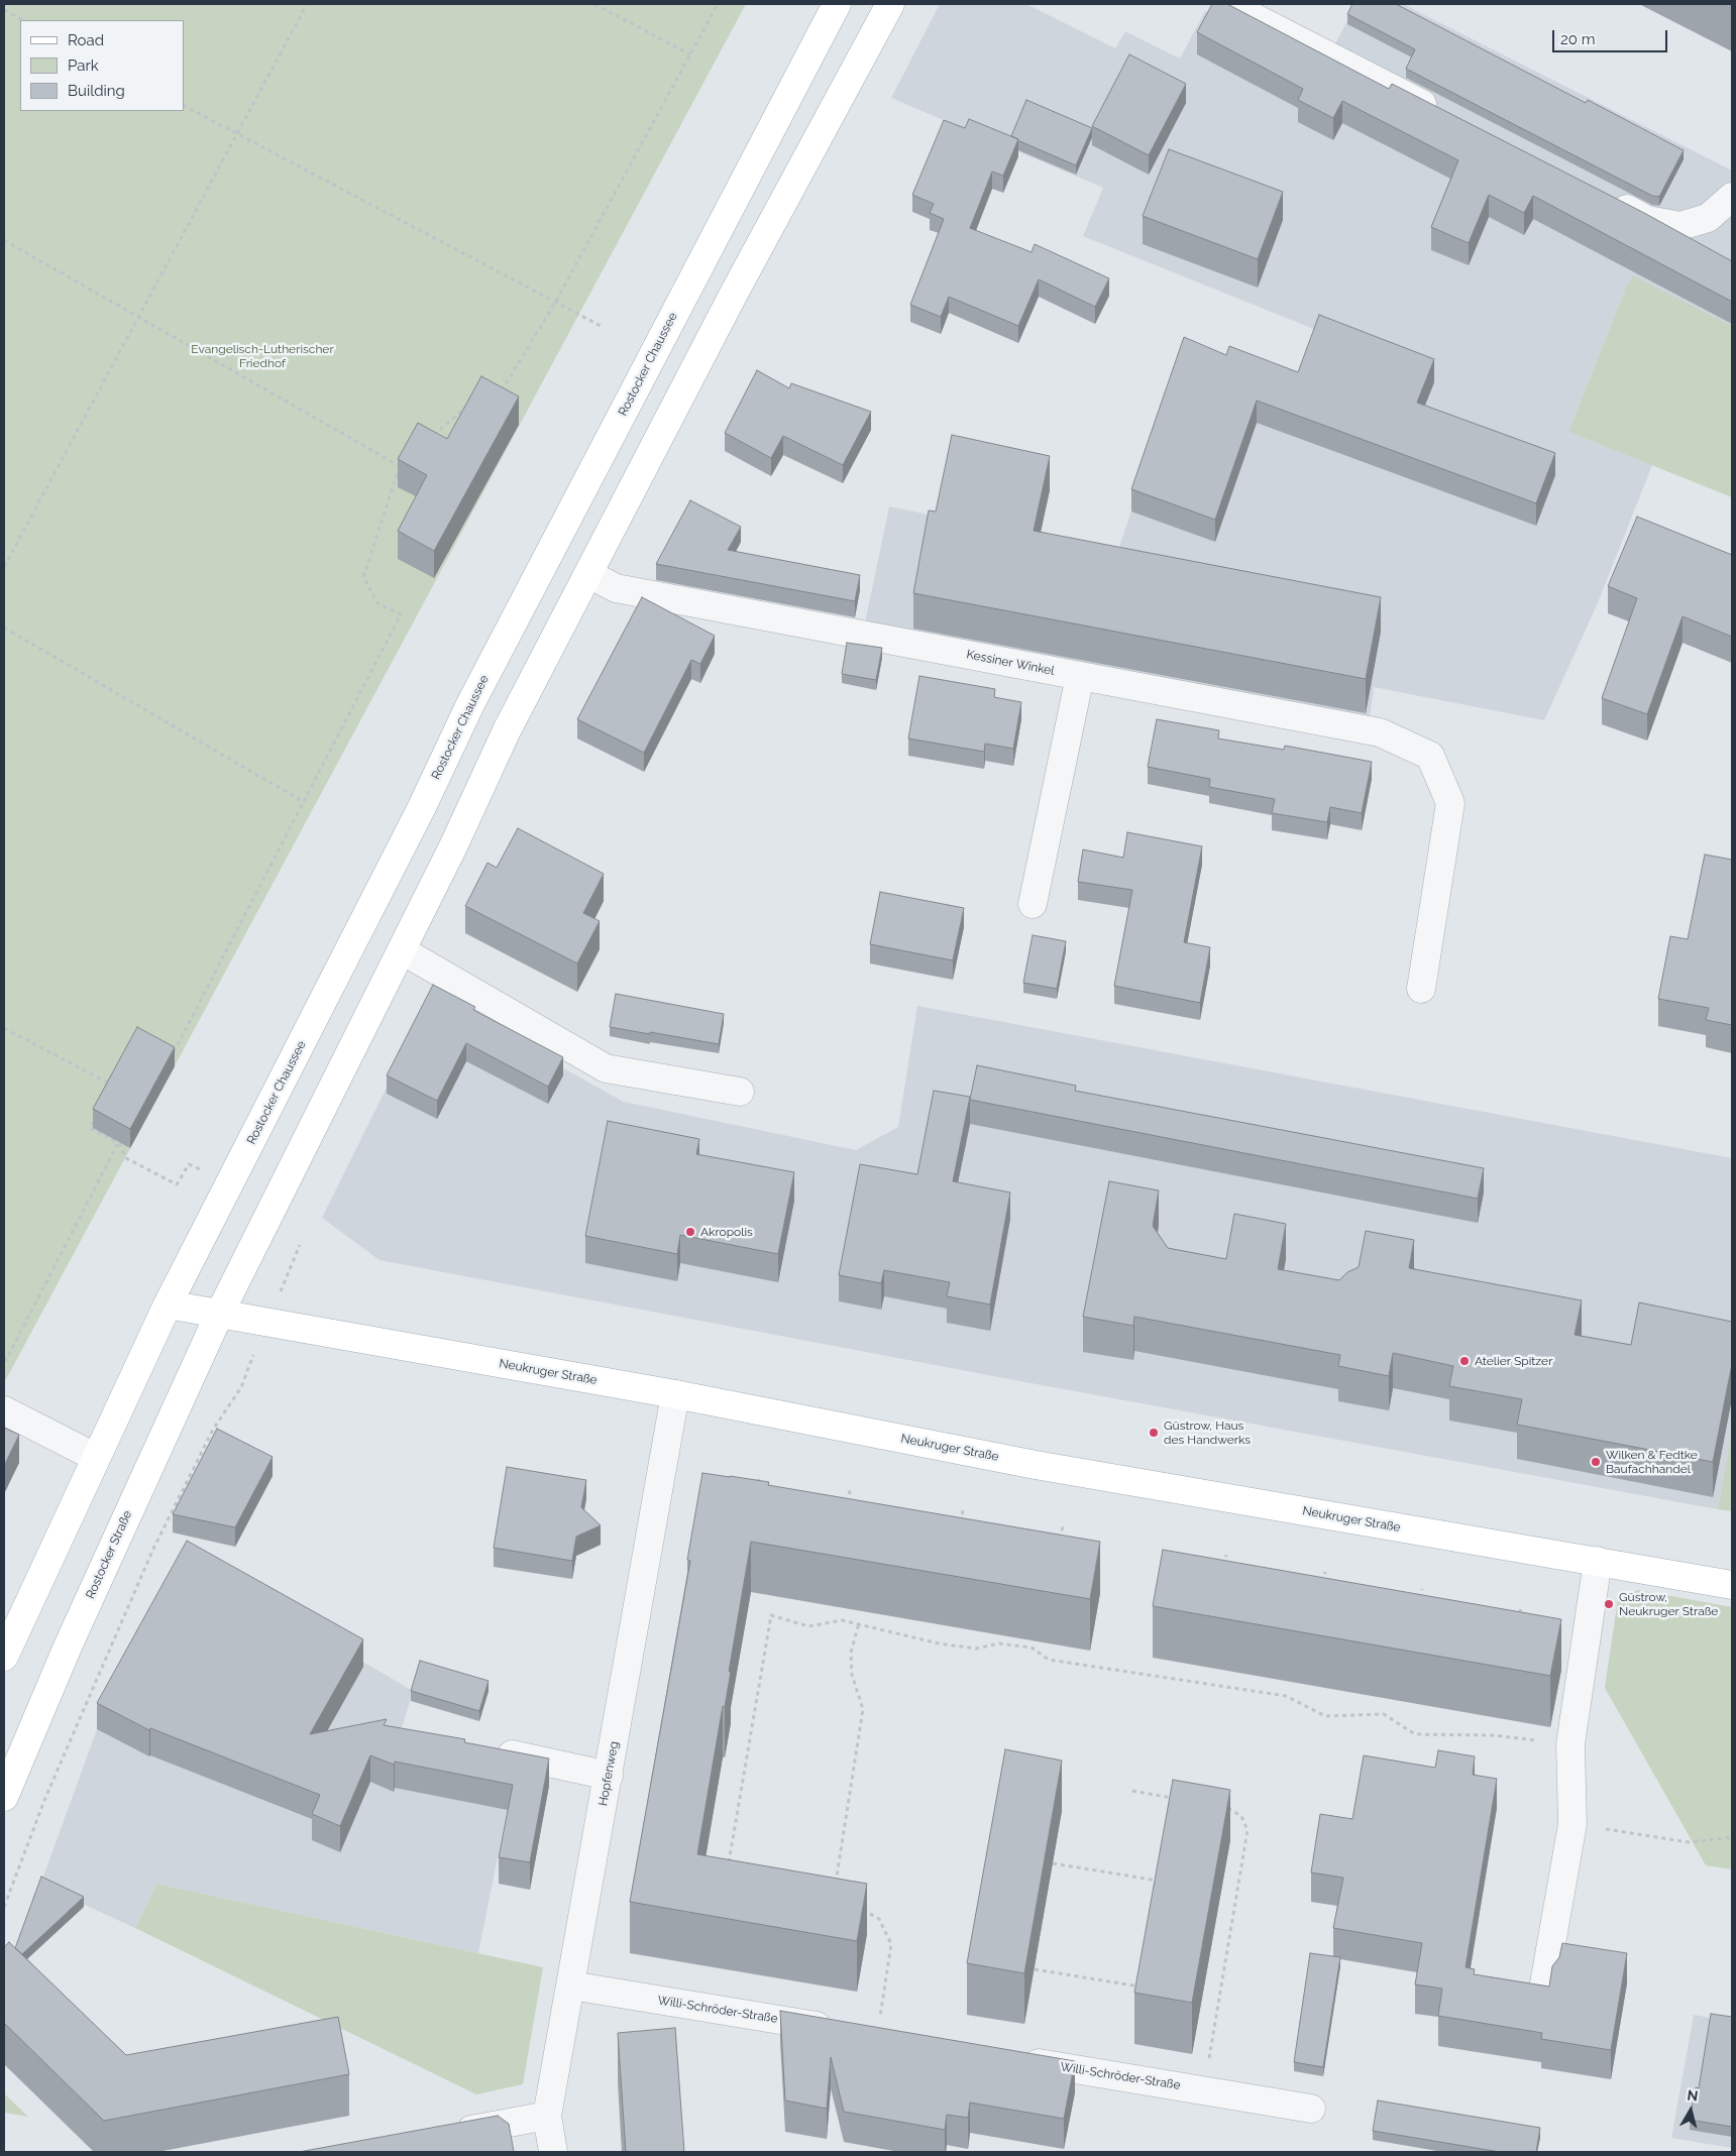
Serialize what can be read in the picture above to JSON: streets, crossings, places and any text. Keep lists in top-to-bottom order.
{
  "streets": {
    "main road": ["Rostocker Chaussee", "Neukruger Straße", "Rostocker Straße"],
    "street": ["Kessiner Winkel", "Hopfenweg", "Willi-Schröder-Straße"]
  },
  "crossings": [
    ["Rostocker Chaussee", "Neukruger Straße"],
    ["Neukruger Straße", "Rostocker Straße"],
    ["Neukruger Straße", "Hopfenweg"],
    ["Hopfenweg", "Willi-Schröder-Straße"]
  ],
  "parks": ["Evangelisch-Lutherischer Friedhof"],
  "places": [
    "Akropolis",
    "Atelier Spitzer",
    "Güstrow, Haus des Handwerks",
    "Wilken & Fedtke Baufachhandel",
    "Güstrow, Neukruger Straße"
  ],
  "legend": ["Road", "Park", "Building"],
  "scale_bar": "20 m",
  "north": "top"
}
